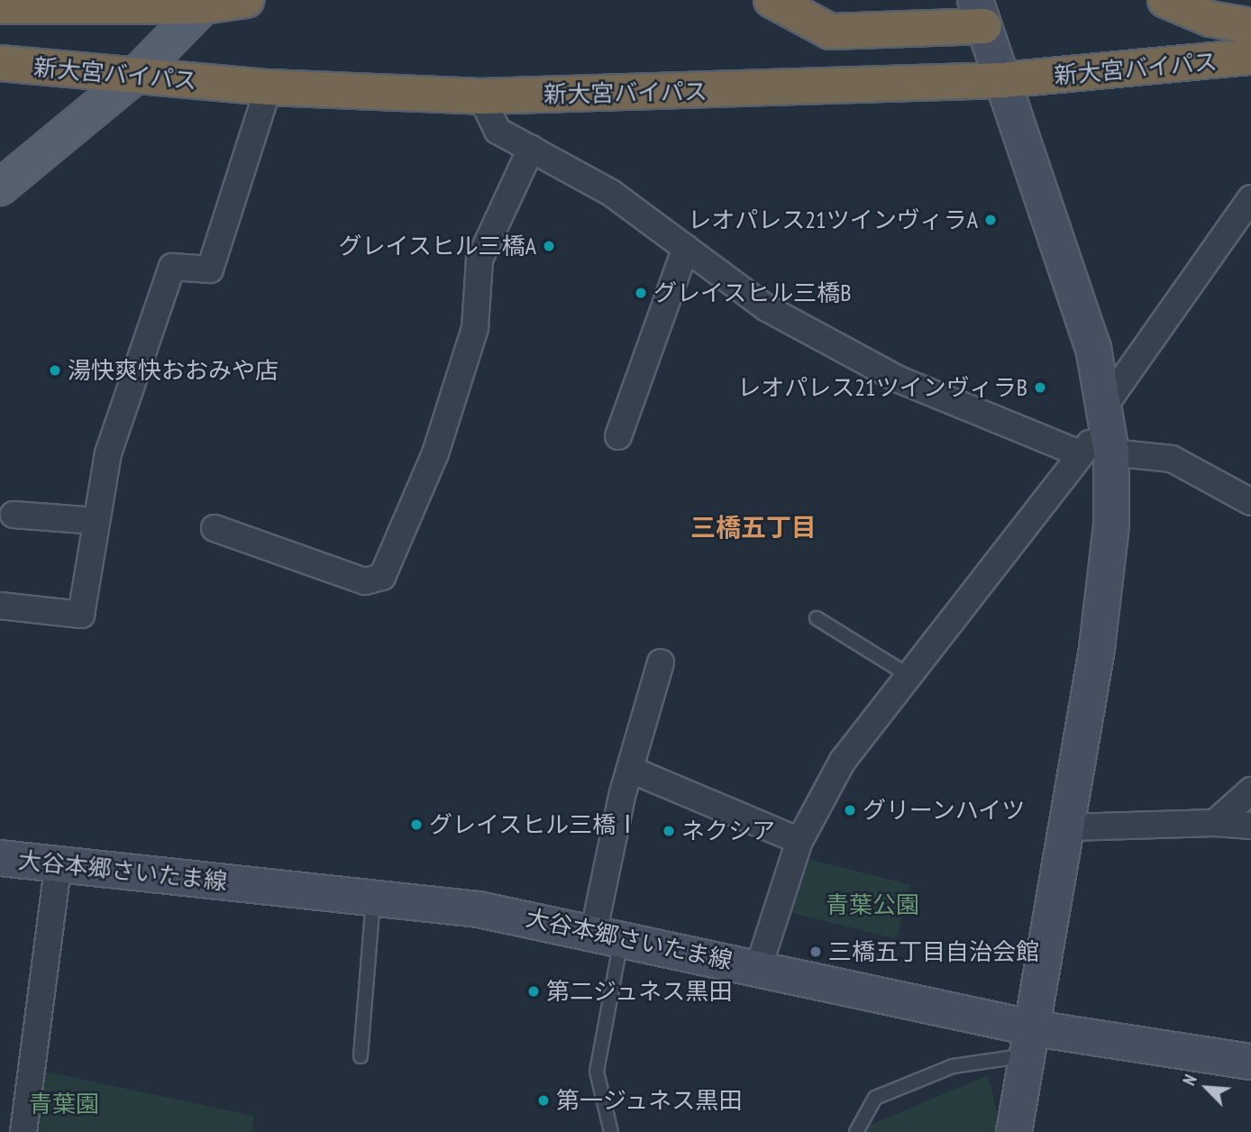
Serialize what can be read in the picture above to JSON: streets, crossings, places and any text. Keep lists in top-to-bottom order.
{
  "streets": {
    "highway": ["新大宮バイパス"],
    "main road": ["大谷本郷さいたま線"]
  },
  "districts": ["三橋五丁目"],
  "parks": ["青葉公園", "青葉園"],
  "places": [
    "レオパレス21ツインヴィラA",
    "グレイスヒル三橋A",
    "グレイスヒル三橋B",
    "湯快爽快おおみや店",
    "レオパレス21ツインヴィラB",
    "グリーンハイツ",
    "グレイスヒル三橋Ⅰ",
    "ネクシア",
    "三橋五丁目自治会館",
    "第二ジュネス黒田",
    "第一ジュネス黒田"
  ],
  "north": "top left"
}
